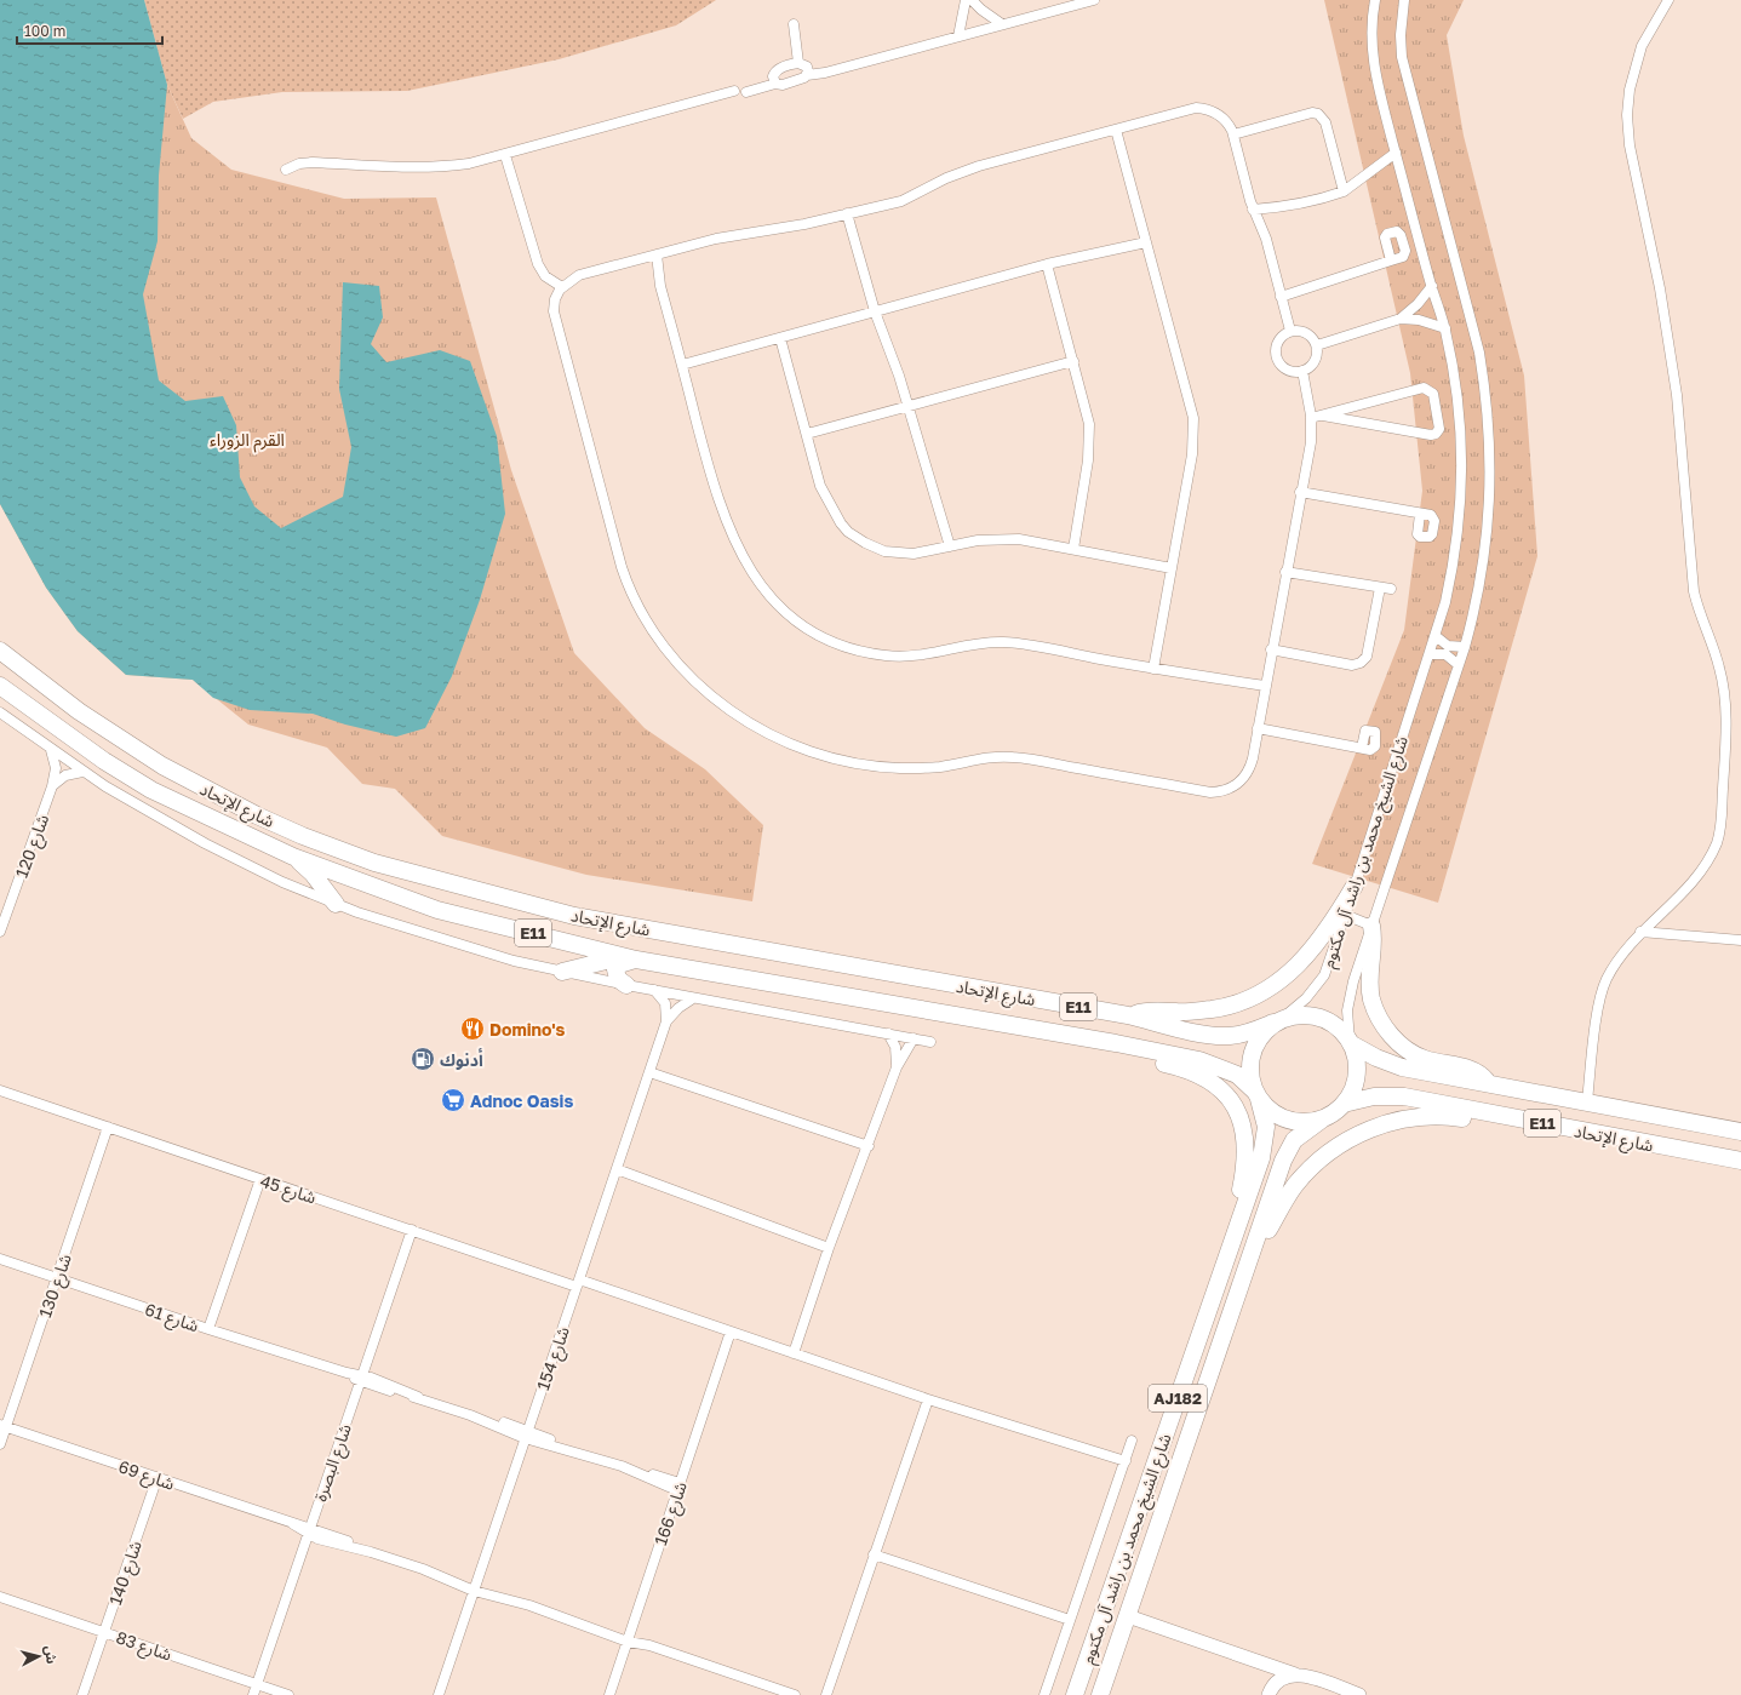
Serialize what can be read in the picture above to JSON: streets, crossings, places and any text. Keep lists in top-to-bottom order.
{
  "streets": {
    "highway": [
      "شارع الإتحاد",
      "شارع الشيخ محمد بن راشد آل مكتوم",
      "E11",
      "AJ182"
    ],
    "street": [
      "شارع 120",
      "شارع 45",
      "شارع 130",
      "شارع 61",
      "شارع 154",
      "شارع البصرة",
      "شارع 69",
      "شارع 166",
      "شارع 140",
      "شارع 83"
    ]
  },
  "crossings": [
    ["شارع الإتحاد", "شارع الشيخ محمد بن راشد آل مكتوم"],
    ["شارع 45", "شارع 130"],
    ["شارع 45", "شارع 154"],
    ["شارع 45", "شارع البصرة"],
    ["شارع 45", "شارع 166"],
    ["شارع 130", "شارع 61"],
    ["شارع 130", "شارع 69"],
    ["شارع 61", "شارع 154"],
    ["شارع 61", "شارع البصرة"],
    ["شارع 61", "شارع 166"],
    ["شارع 154", "شارع 69"],
    ["شارع البصرة", "شارع 69"],
    ["شارع البصرة", "شارع 83"],
    ["شارع 69", "شارع 166"],
    ["شارع 69", "شارع 140"],
    ["شارع 140", "شارع 83"]
  ],
  "parks": ["القرم الزوراء"],
  "places": {
    "restaurant": ["Domino's"],
    "fuel station": ["أدنوك"],
    "supermarket": ["Adnoc Oasis"]
  },
  "scale_bar": "100 m",
  "north": "right"
}
